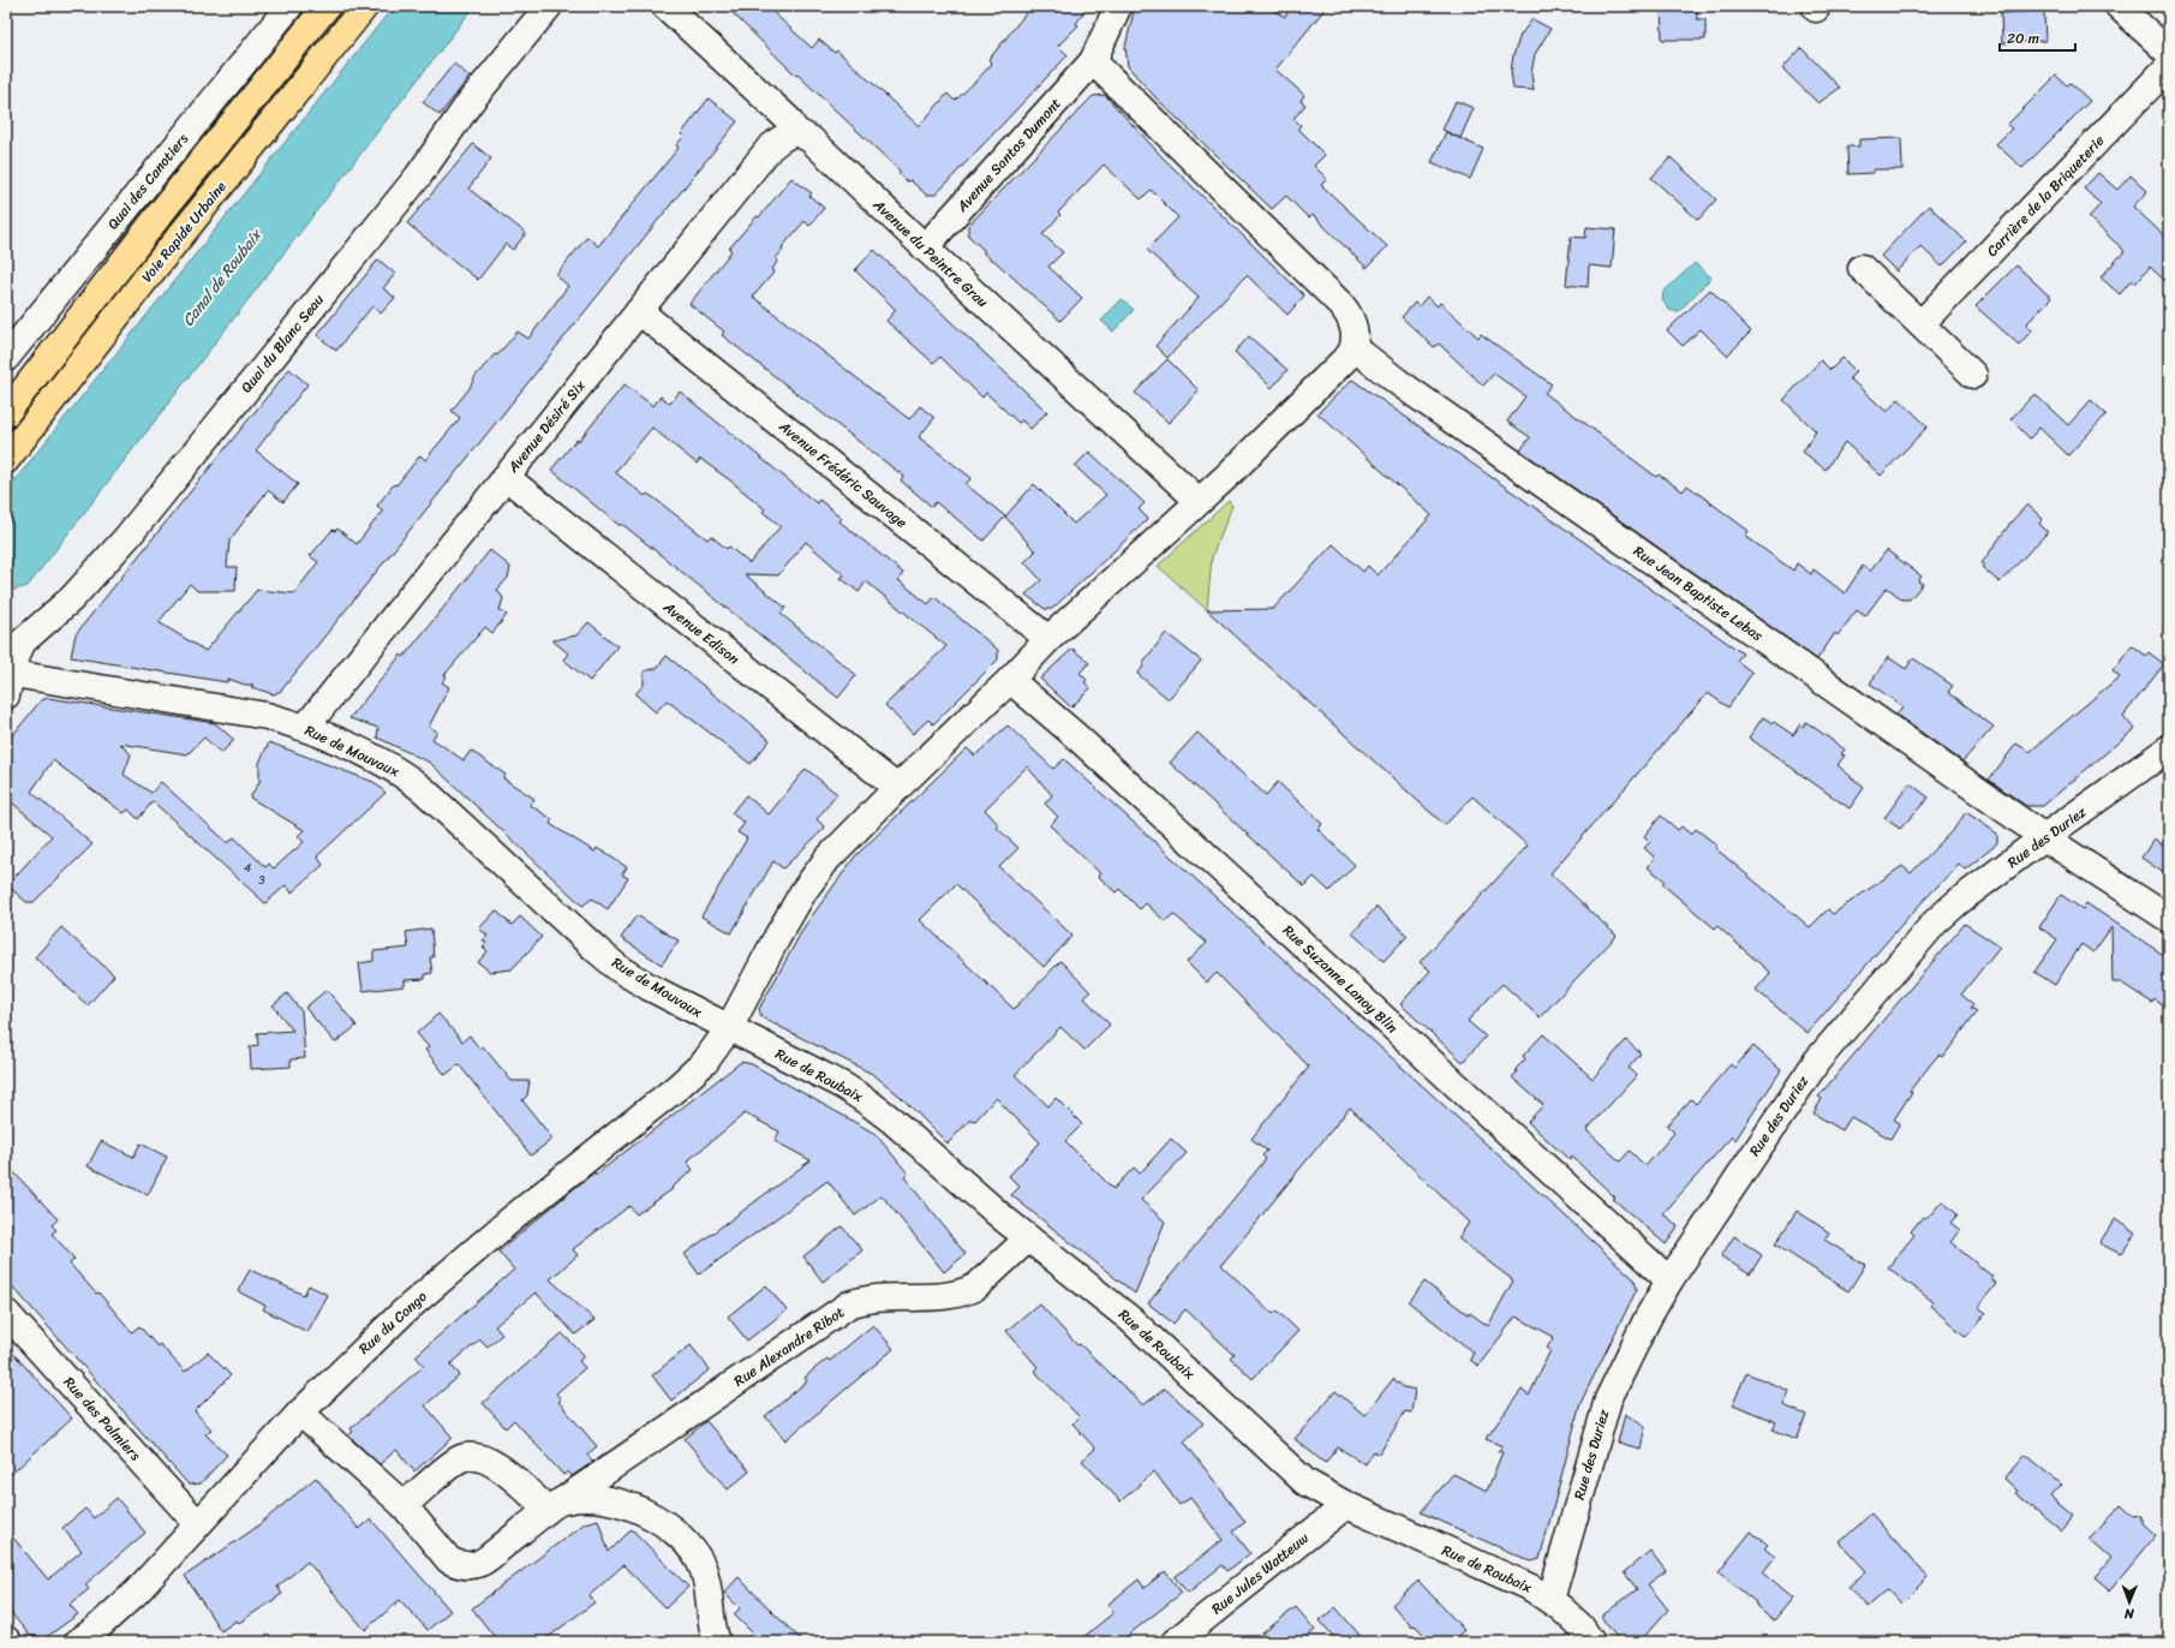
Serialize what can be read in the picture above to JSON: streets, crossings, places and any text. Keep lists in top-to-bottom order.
{
  "streets": {
    "highway": ["Voie Rapide Urbaine"],
    "street": [
      "Avenue Santos Dumont",
      "Quai des Canotiers",
      "Carrière de la Briqueterie",
      "Avenue du Peintre Grau",
      "Quai du Blanc Seau",
      "Avenue Désiré Six",
      "Avenue Frédéric Sauvage",
      "Rue Jean Baptiste Lebas",
      "Avenue Edison",
      "Rue de Mouvaux",
      "Rue des Duriez",
      "Rue Suzanne Lanoy Blin",
      "Rue de Roubaix",
      "Rue du Congo",
      "Rue Alexandre Ribot",
      "Rue des Palmiers",
      "Rue Jules Watteuw"
    ]
  },
  "crossings": [
    ["Avenue Santos Dumont", "Avenue du Peintre Grau"],
    ["Avenue du Peintre Grau", "Avenue Désiré Six"],
    ["Avenue du Peintre Grau", "Rue du Congo"],
    ["Quai du Blanc Seau", "Rue de Mouvaux"],
    ["Avenue Désiré Six", "Avenue Frédéric Sauvage"],
    ["Avenue Désiré Six", "Avenue Edison"],
    ["Avenue Désiré Six", "Rue de Mouvaux"],
    ["Avenue Frédéric Sauvage", "Rue du Congo"],
    ["Rue Jean Baptiste Lebas", "Rue des Duriez"],
    ["Rue Jean Baptiste Lebas", "Rue du Congo"],
    ["Avenue Edison", "Rue du Congo"],
    ["Rue de Mouvaux", "Rue de Roubaix"],
    ["Rue de Mouvaux", "Rue du Congo"],
    ["Rue des Duriez", "Rue Suzanne Lanoy Blin"],
    ["Rue des Duriez", "Rue de Roubaix"],
    ["Rue Suzanne Lanoy Blin", "Rue du Congo"],
    ["Rue de Roubaix", "Rue du Congo"],
    ["Rue de Roubaix", "Rue Alexandre Ribot"],
    ["Rue de Roubaix", "Rue Jules Watteuw"],
    ["Rue du Congo", "Rue Alexandre Ribot"],
    ["Rue du Congo", "Rue des Palmiers"]
  ],
  "water": ["Canal de Roubaix"],
  "house_numbers": ["4", "3"],
  "scale_bar": "20 m",
  "north": "bottom"
}
